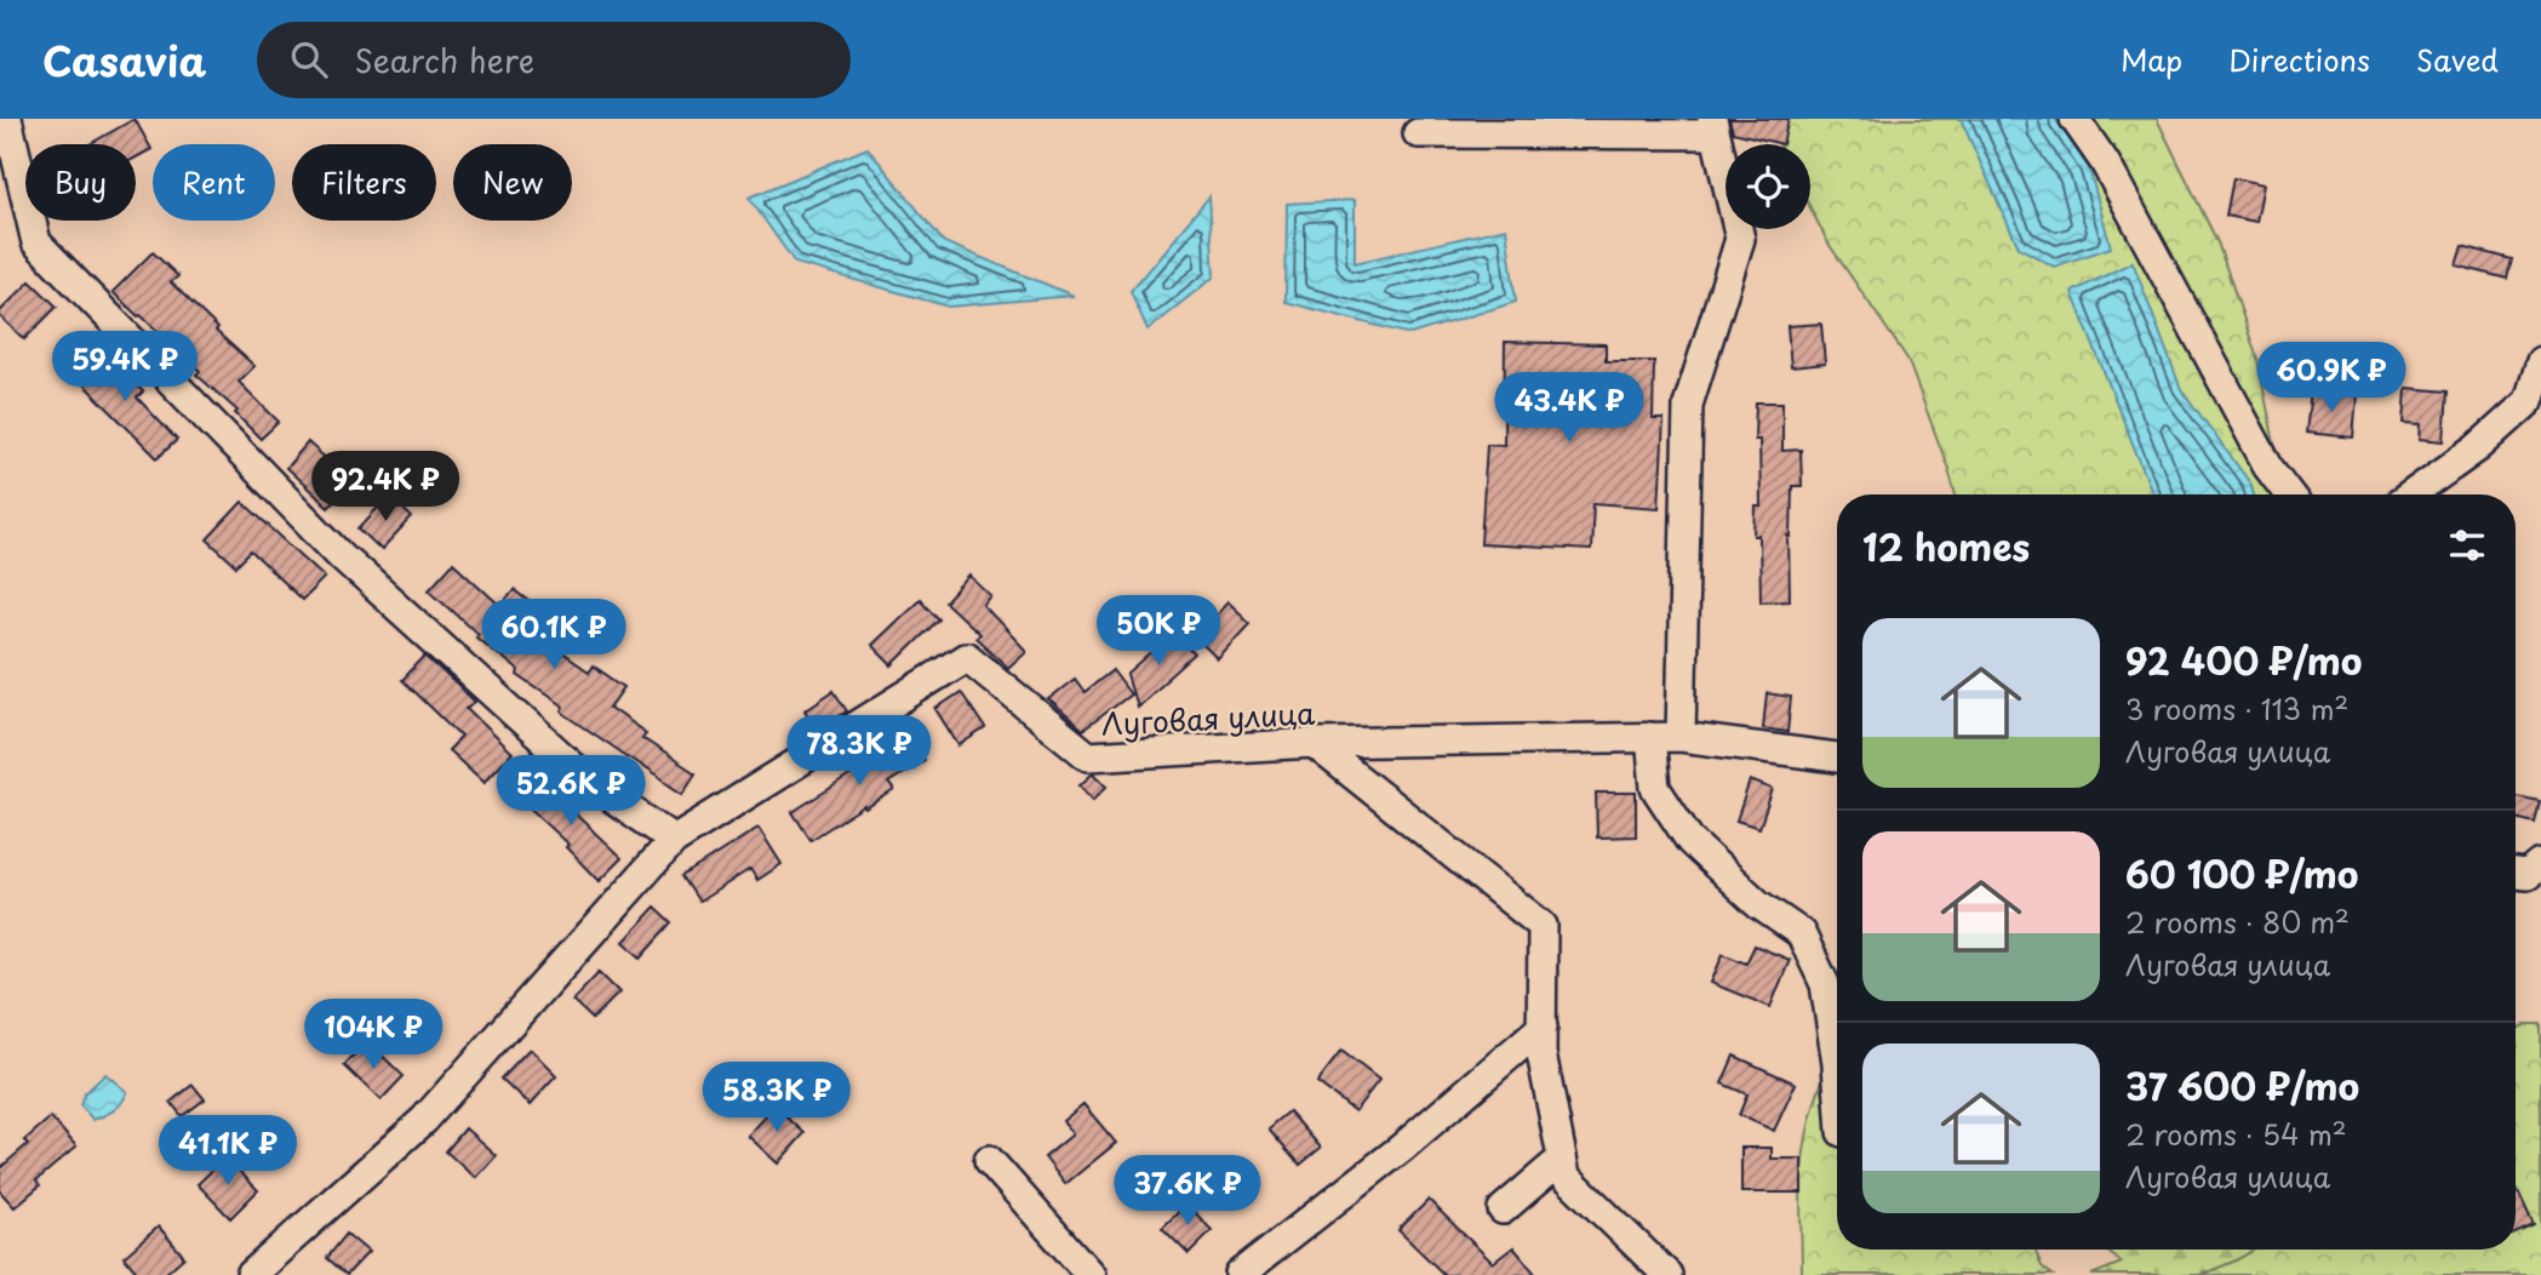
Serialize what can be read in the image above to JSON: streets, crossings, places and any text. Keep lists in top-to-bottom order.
{
  "streets": {
    "street": ["Луговая улица"]
  },
  "page": {
    "header": "Casavia",
    "search": "Search here",
    "nav": ["Map", "Directions", "Saved"],
    "chip": [
      "Buy",
      "Rent",
      "Filters",
      "New"
    ],
    "price": [
      "59.4K ₽",
      "60.9K ₽",
      "43.4K ₽",
      "92.4K ₽",
      "50K ₽",
      "60.1K ₽",
      "78.3K ₽",
      "52.6K ₽",
      "104K ₽",
      "58.3K ₽",
      "41.1K ₽",
      "37.6K ₽"
    ],
    "heading": "12 homes",
    "list": [
      {
        "name": "92 400 ₽/mo",
        "note": "3 rooms · 113 m² · Луговая улица"
      },
      {
        "name": "60 100 ₽/mo",
        "note": "2 rooms · 80 m² · Луговая улица"
      },
      {
        "name": "37 600 ₽/mo",
        "note": "2 rooms · 54 m² · Луговая улица"
      }
    ]
  }
}
